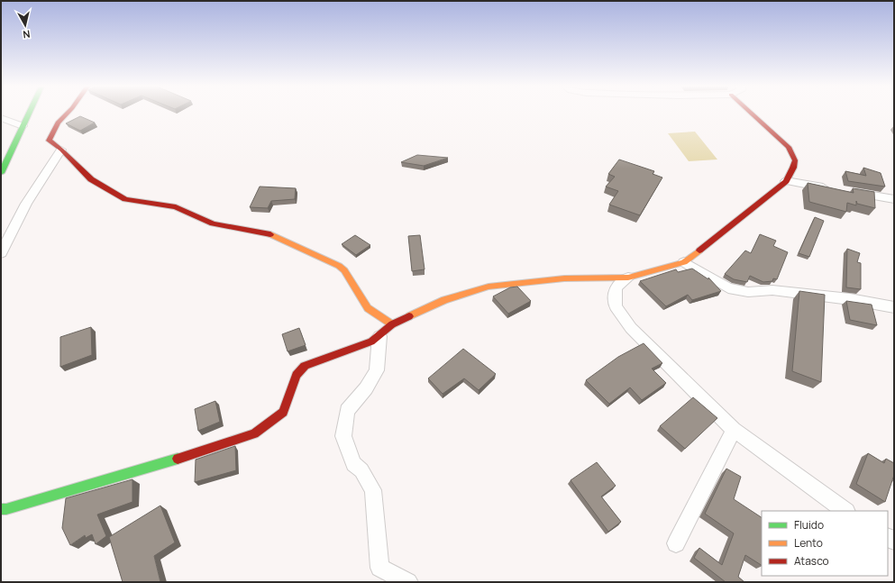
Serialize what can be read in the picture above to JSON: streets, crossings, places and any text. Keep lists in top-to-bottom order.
{
  "legend": ["Fluido", "Lento", "Atasco"],
  "north": "bottom"
}
